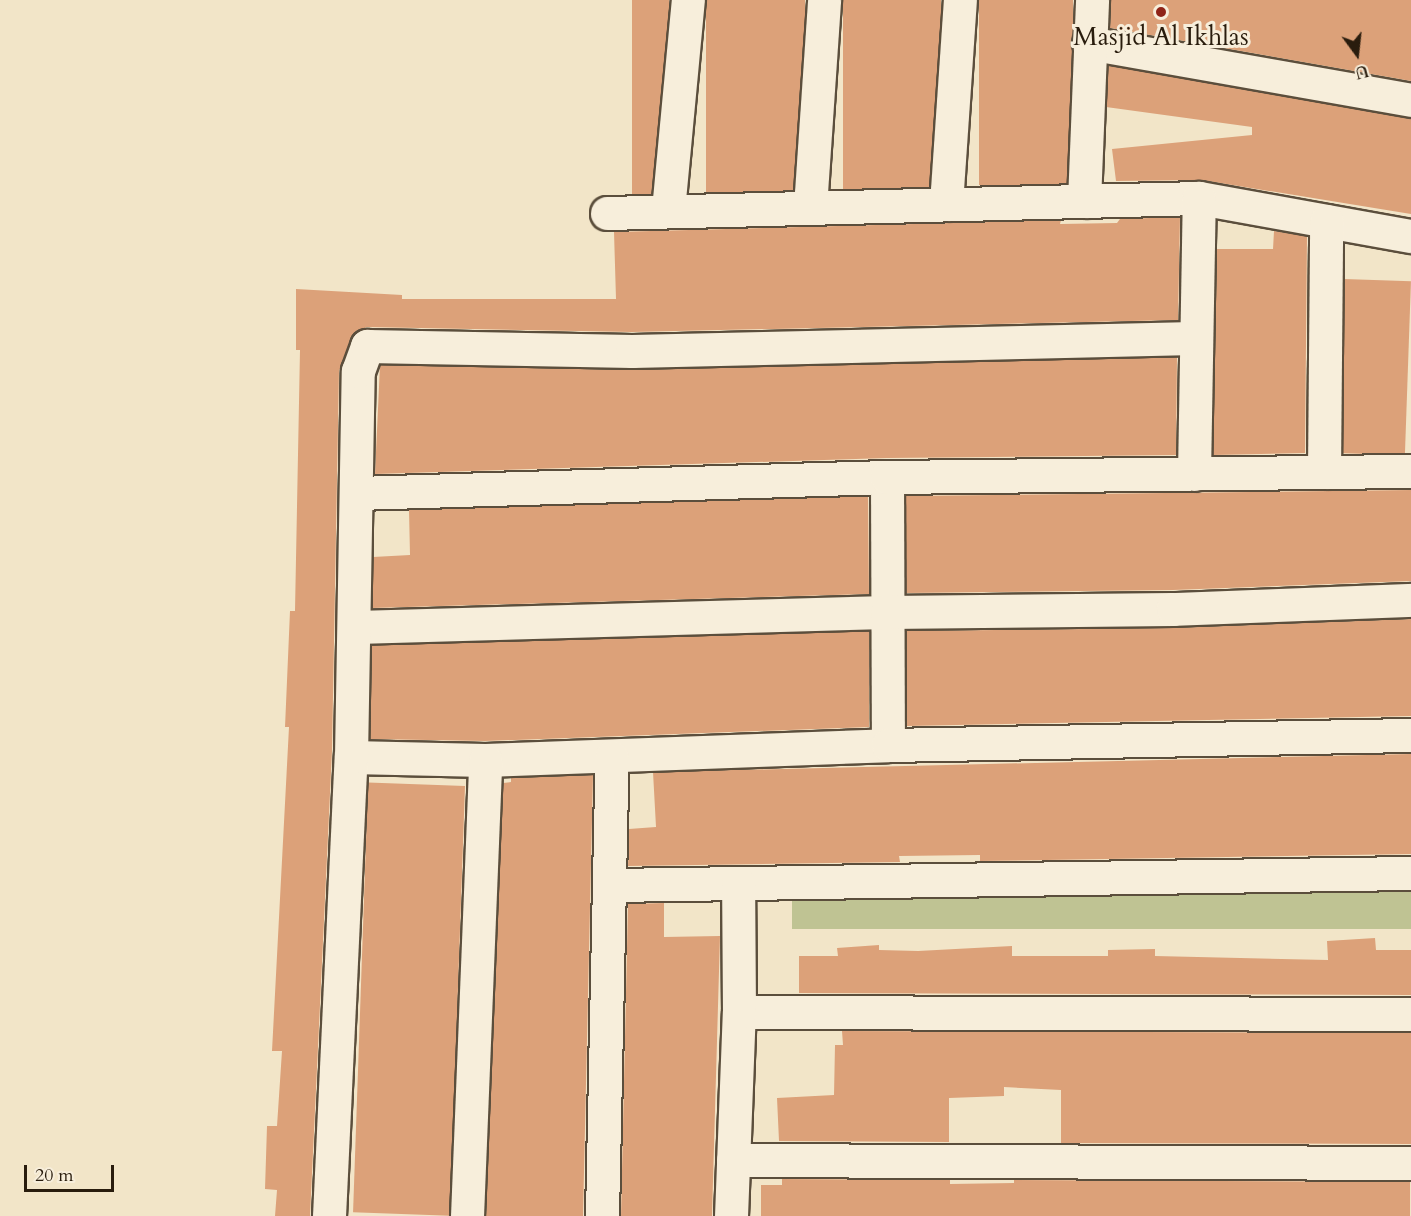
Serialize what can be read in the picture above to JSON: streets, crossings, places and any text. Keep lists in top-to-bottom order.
{
  "places": ["Masjid Al Ikhlas"],
  "scale_bar": "20 m",
  "north": "bottom"
}
